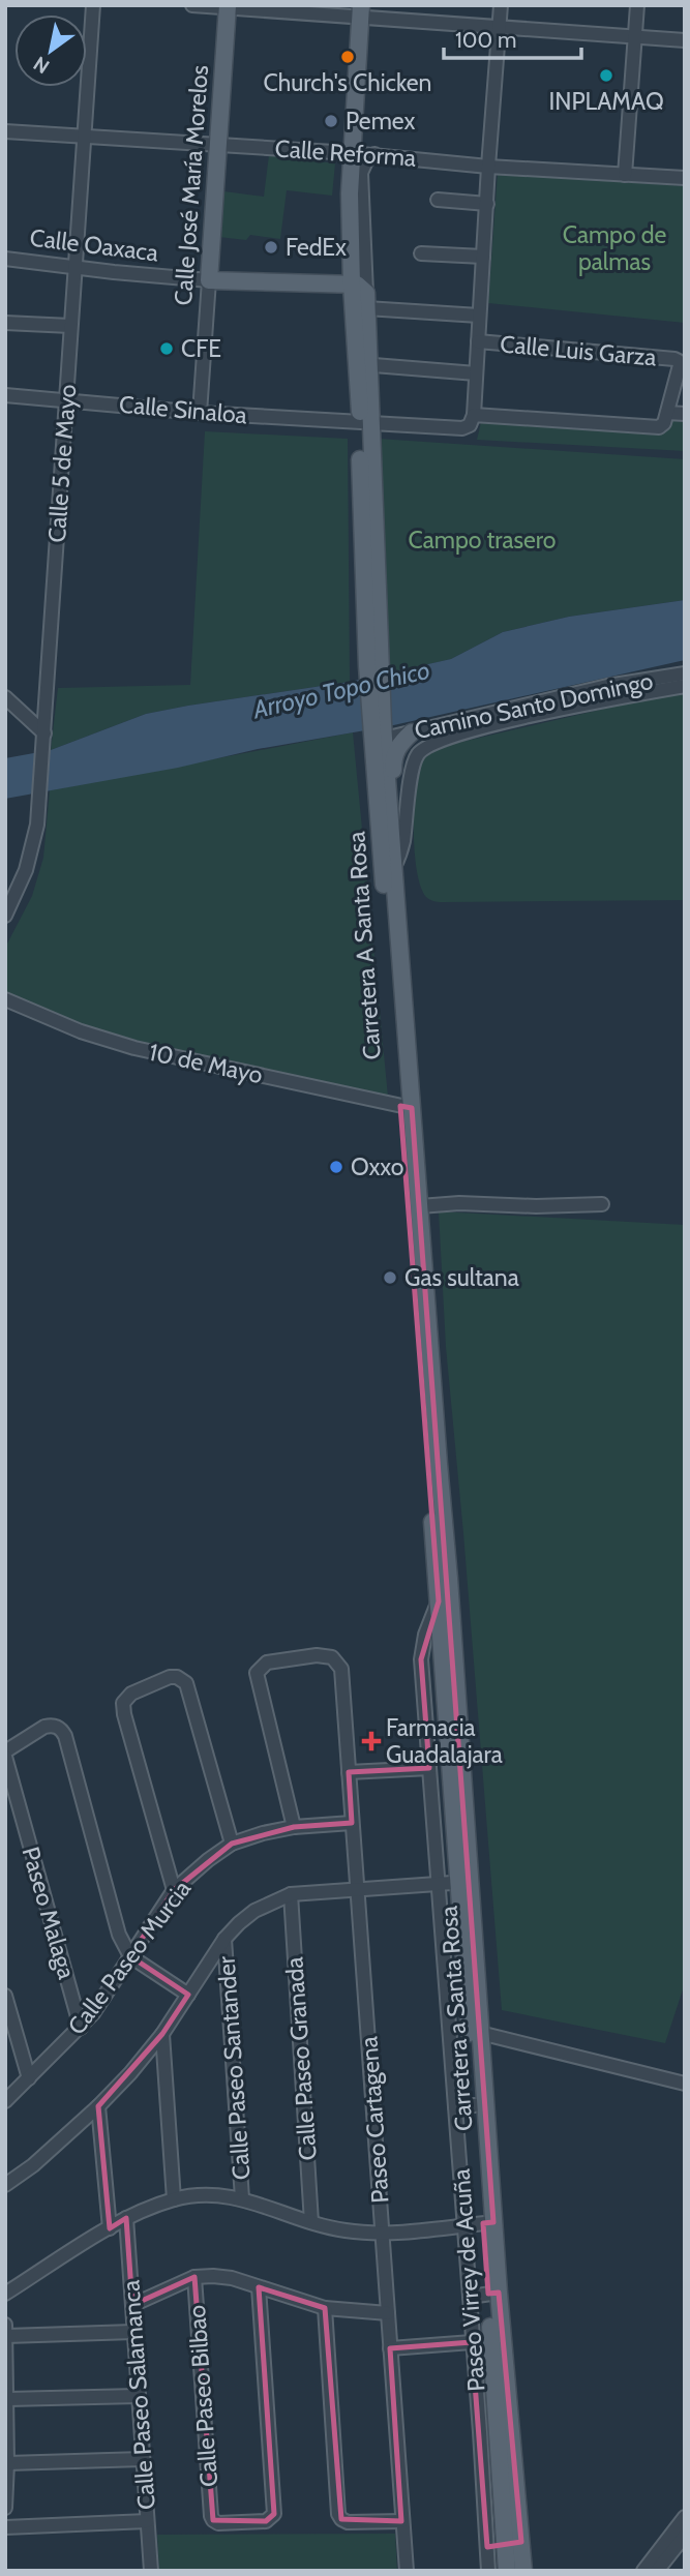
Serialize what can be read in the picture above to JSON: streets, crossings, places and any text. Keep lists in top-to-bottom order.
{
  "streets": {
    "main road": [
      "Calle José María Morelos",
      "Calle Oaxaca",
      "Carretera A Santa Rosa",
      "Carretera a Santa Rosa"
    ],
    "street": [
      "Calle Reforma",
      "Calle Luis Garza",
      "Calle Sinaloa",
      "Calle 5 de Mayo",
      "Camino Santo Domingo",
      "10 de Mayo",
      "Paseo Malaga",
      "Calle Paseo Murcia",
      "Calle Paseo Granada",
      "Calle Paseo Santander",
      "Paseo Cartagena",
      "Paseo Virrey de Acuña",
      "Calle Paseo Salamanca",
      "Calle Paseo Bilbao"
    ]
  },
  "crossings": [
    ["Calle Reforma", "Calle José María Morelos"],
    ["Calle Reforma", "Calle 5 de Mayo"],
    ["Calle José María Morelos", "Calle Oaxaca"],
    ["Calle José María Morelos", "Calle Sinaloa"],
    ["Calle Oaxaca", "Calle 5 de Mayo"],
    ["Calle Sinaloa", "Calle 5 de Mayo"],
    ["Calle Sinaloa", "Carretera A Santa Rosa"],
    ["Camino Santo Domingo", "Carretera A Santa Rosa"],
    ["Carretera A Santa Rosa", "10 de Mayo"],
    ["Carretera A Santa Rosa", "Carretera a Santa Rosa"],
    ["Paseo Malaga", "Calle Paseo Murcia"],
    ["Calle Paseo Murcia", "Paseo Cartagena"],
    ["Carretera a Santa Rosa", "Paseo Virrey de Acuña"]
  ],
  "water": ["Arroyo Topo Chico"],
  "parks": ["Campo de palmas", "Campo trasero"],
  "places": {
    "other": [
      "Church's Chicken",
      "INPLAMAQ",
      "Pemex",
      "FedEx",
      "CFE",
      "Oxxo",
      "Gas sultana"
    ],
    "health": ["Farmacia Guadalajara"]
  },
  "scale_bar": "100 m",
  "north": "bottom left"
}
